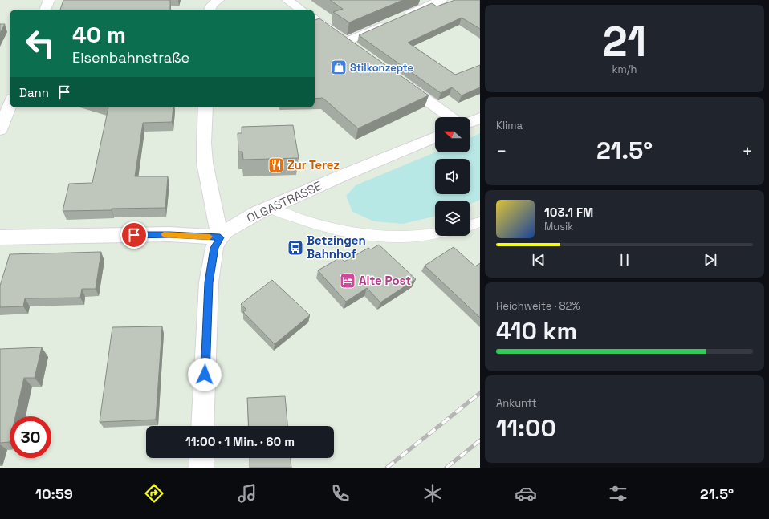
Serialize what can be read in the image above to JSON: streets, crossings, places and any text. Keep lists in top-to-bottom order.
{
  "streets": {
    "street": ["OLGASTRASSE"]
  },
  "places": {
    "shop": ["Stilkonzepte"],
    "restaurant": ["Zur Terez"],
    "bus stop": ["Betzingen Bahnhof"],
    "hotel": ["Alte Post"]
  },
  "north": "left",
  "page": {
    "tile": [
      ["21", "km/h"],
      "Klima",
      ["Reichweite · 82%", "410 km"],
      ["Ankunft", "11:00"]
    ],
    "turn": ["40 m", "Eisenbahnstraße"],
    "then": "Dann",
    "heat": ["−", "21.5°", "+"],
    "song": ["103.1 FM", "Musik"],
    "limit": "30",
    "trip": "11:00 · 1 Min. · 60 m",
    "tabs": ["10:59", "21.5°"]
  }
}
